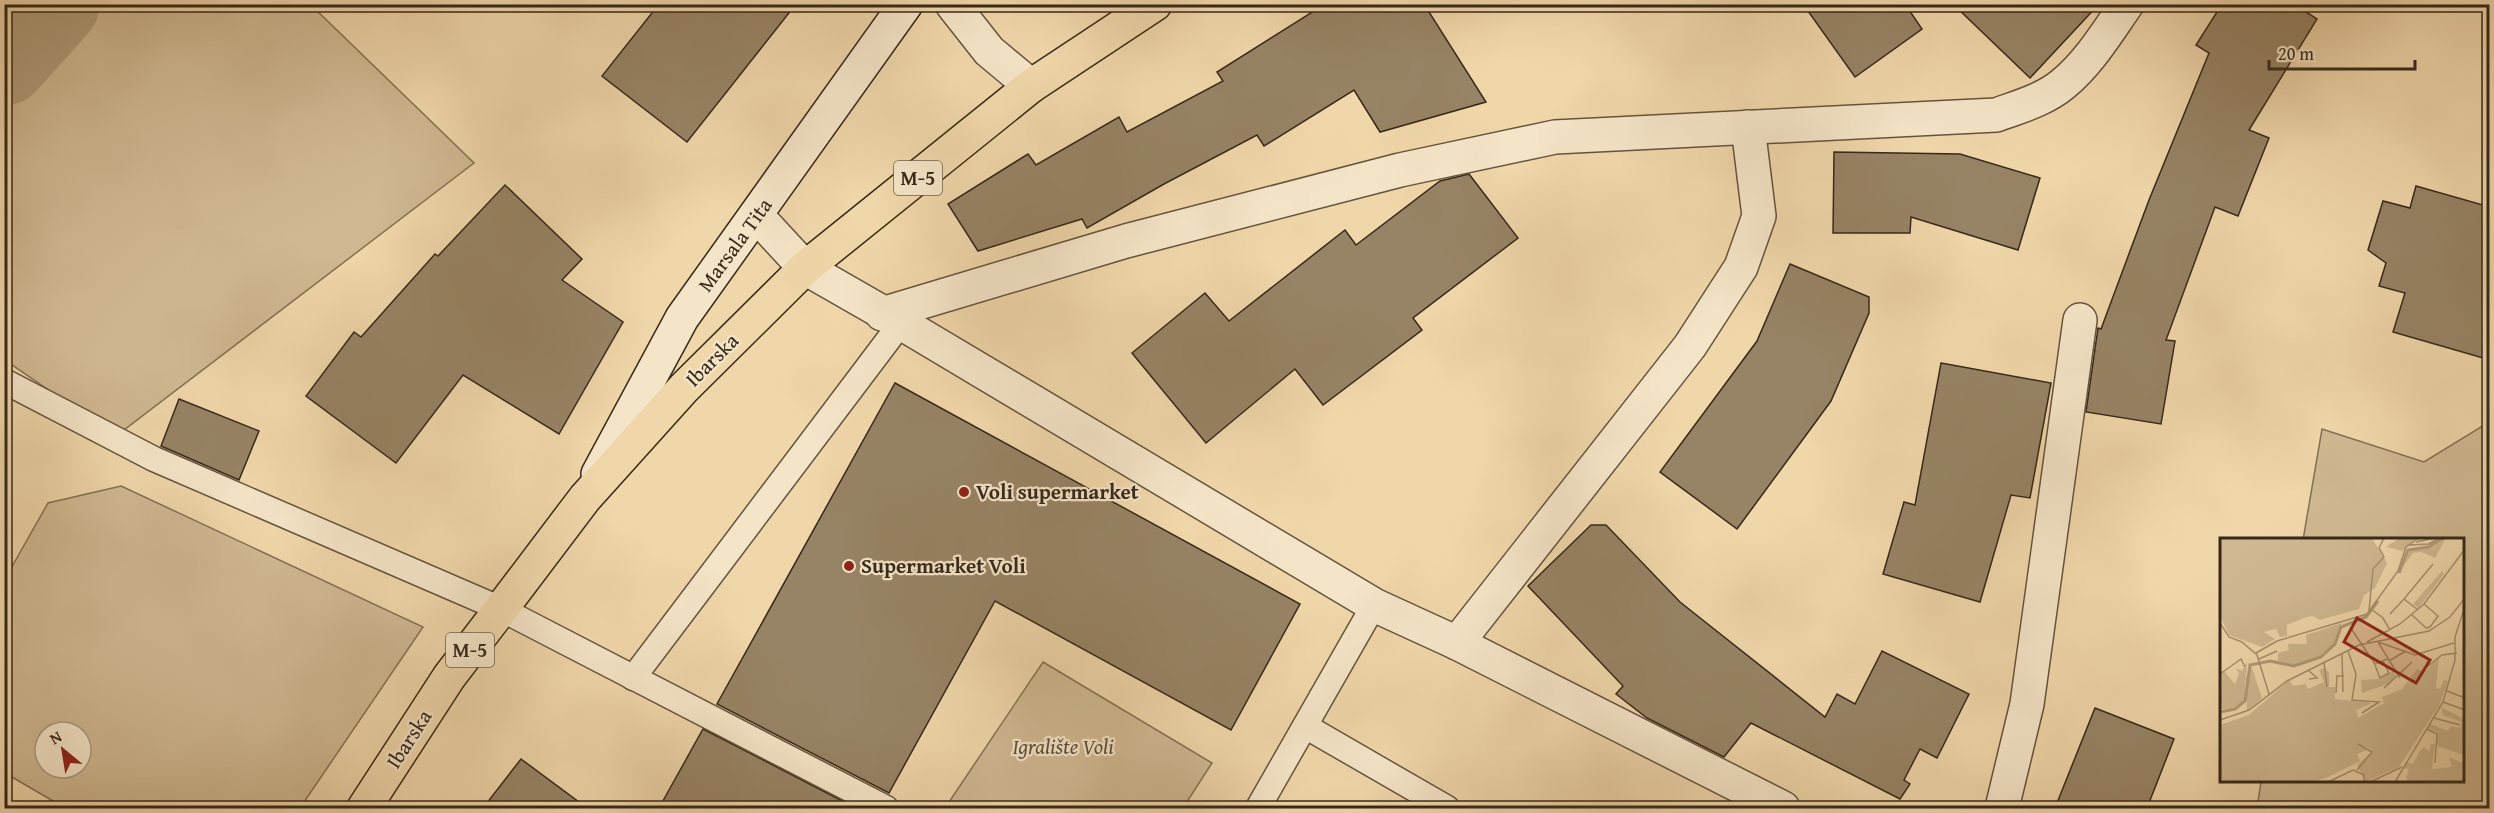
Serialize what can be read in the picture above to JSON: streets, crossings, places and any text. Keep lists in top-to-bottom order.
{
  "streets": {
    "main road": ["M-5", "Ibarska"],
    "street": ["Marsala Tita"]
  },
  "crossings": [
    ["Marsala Tita", "Ibarska"]
  ],
  "parks": ["Igralište Voli"],
  "places": ["Voli supermarket", "Supermarket Voli"],
  "scale_bar": "20 m",
  "north": "top left"
}
